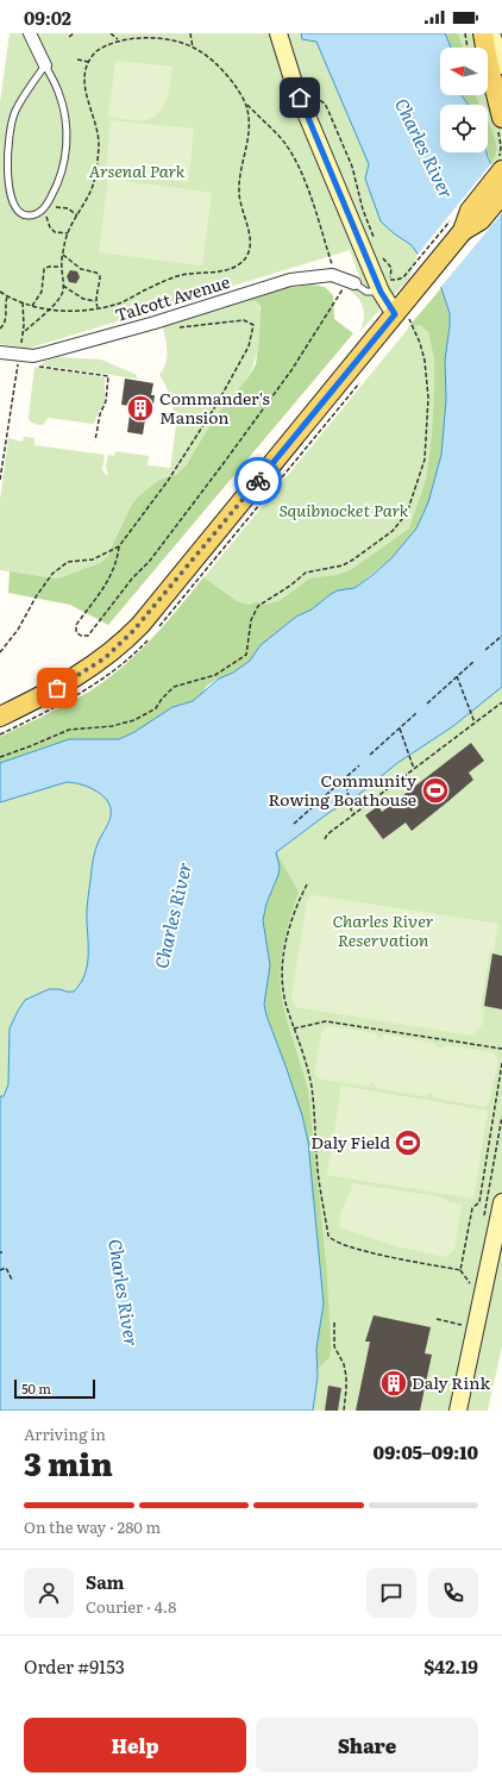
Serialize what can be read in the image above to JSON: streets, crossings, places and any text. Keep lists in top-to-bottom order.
{
  "streets": {
    "street": ["Talcott Avenue"]
  },
  "water": ["Charles River"],
  "parks": ["Arsenal Park", "Squibnocket Park", "Charles River Reservation"],
  "places": {
    "building": ["Commander's Mansion", "Daly Rink"],
    "sports": ["Community Rowing Boathouse", "Daly Field"]
  },
  "scale_bar": "50 m",
  "north": "left",
  "page": {
    "status": "09:02",
    "scale": "50 m",
    "heading": ["3 min", "Arriving in", "09:05–09:10"],
    "panel": [
      "Sam",
      "Courier · 4.8",
      "Order #9153",
      "$42.19"
    ],
    "bar": "On the way · 280 m",
    "buttons": ["Help", "Share"]
  }
}
